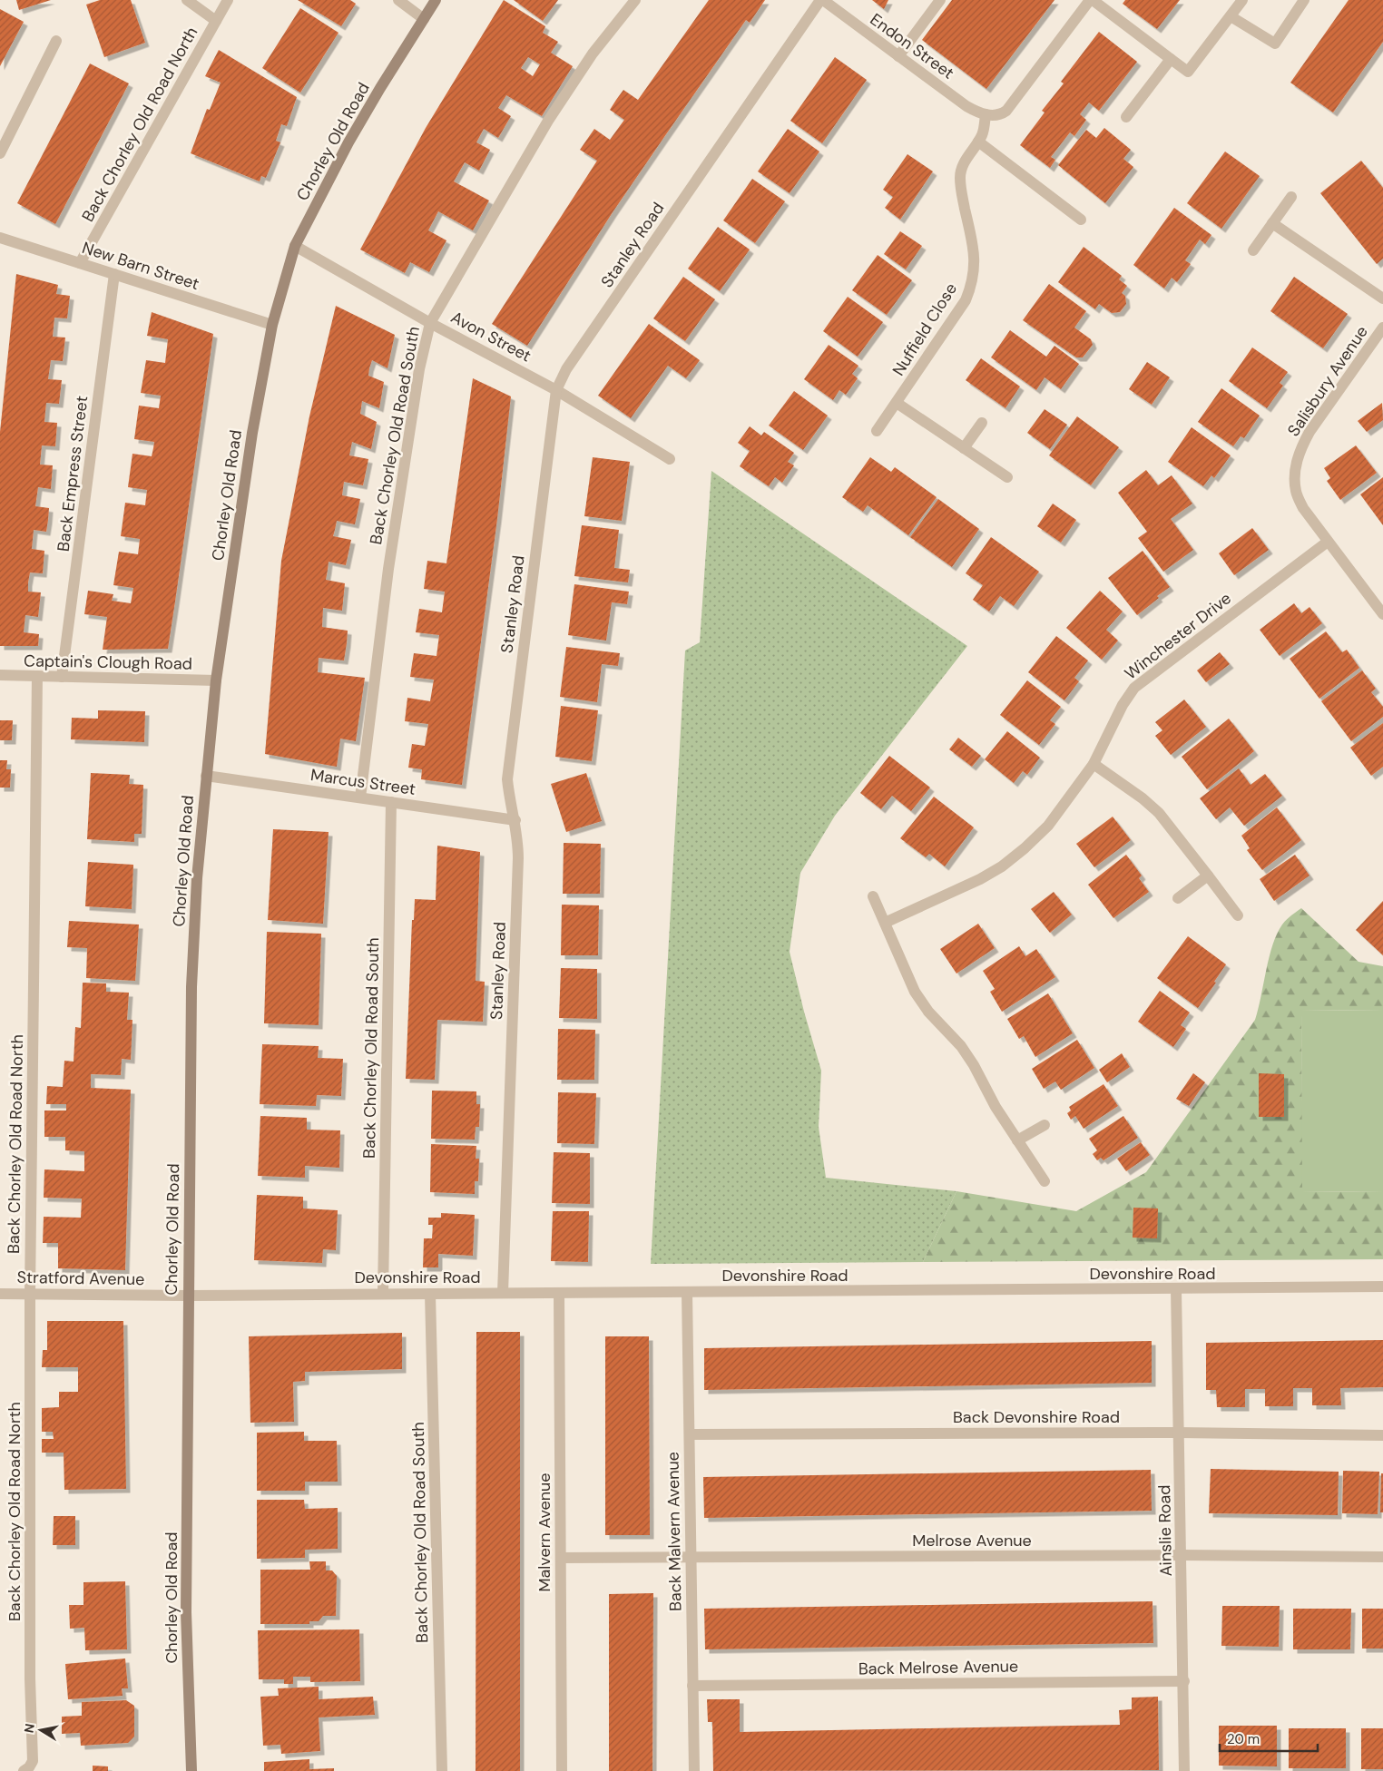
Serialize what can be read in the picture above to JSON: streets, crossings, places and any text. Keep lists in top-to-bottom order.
{
  "streets": {
    "main road": ["Chorley Old Road"],
    "street": [
      "Endon Street",
      "Back Chorley Old Road North",
      "Stanley Road",
      "New Barn Street",
      "Nuffield Close",
      "Avon Street",
      "Salisbury Avenue",
      "Back Chorley Old Road South",
      "Back Empress Street",
      "Winchester Drive",
      "Captain's Clough Road",
      "Marcus Street",
      "Devonshire Road",
      "Stratford Avenue",
      "Back Devonshire Road",
      "Ainslie Road",
      "Back Malvern Avenue",
      "Malvern Avenue",
      "Melrose Avenue",
      "Back Melrose Avenue"
    ]
  },
  "crossings": [
    ["Endon Street", "Stanley Road"],
    ["Endon Street", "Nuffield Close"],
    ["Back Chorley Old Road North", "New Barn Street"],
    ["Back Chorley Old Road North", "Captain's Clough Road"],
    ["Back Chorley Old Road North", "Stratford Avenue"],
    ["Chorley Old Road", "New Barn Street"],
    ["Chorley Old Road", "Avon Street"],
    ["Chorley Old Road", "Captain's Clough Road"],
    ["Chorley Old Road", "Marcus Street"],
    ["Chorley Old Road", "Devonshire Road"],
    ["Chorley Old Road", "Stratford Avenue"],
    ["Stanley Road", "Avon Street"],
    ["Stanley Road", "Marcus Street"],
    ["Stanley Road", "Devonshire Road"],
    ["New Barn Street", "Back Empress Street"],
    ["Avon Street", "Back Chorley Old Road South"],
    ["Salisbury Avenue", "Winchester Drive"],
    ["Back Chorley Old Road South", "Marcus Street"],
    ["Back Chorley Old Road South", "Devonshire Road"],
    ["Back Empress Street", "Captain's Clough Road"],
    ["Devonshire Road", "Stratford Avenue"],
    ["Devonshire Road", "Ainslie Road"],
    ["Devonshire Road", "Back Malvern Avenue"],
    ["Devonshire Road", "Malvern Avenue"],
    ["Back Devonshire Road", "Ainslie Road"],
    ["Back Devonshire Road", "Back Malvern Avenue"],
    ["Ainslie Road", "Melrose Avenue"],
    ["Ainslie Road", "Back Melrose Avenue"],
    ["Back Malvern Avenue", "Melrose Avenue"],
    ["Back Malvern Avenue", "Back Melrose Avenue"],
    ["Malvern Avenue", "Melrose Avenue"]
  ],
  "scale_bar": "20 m",
  "north": "left"
}
